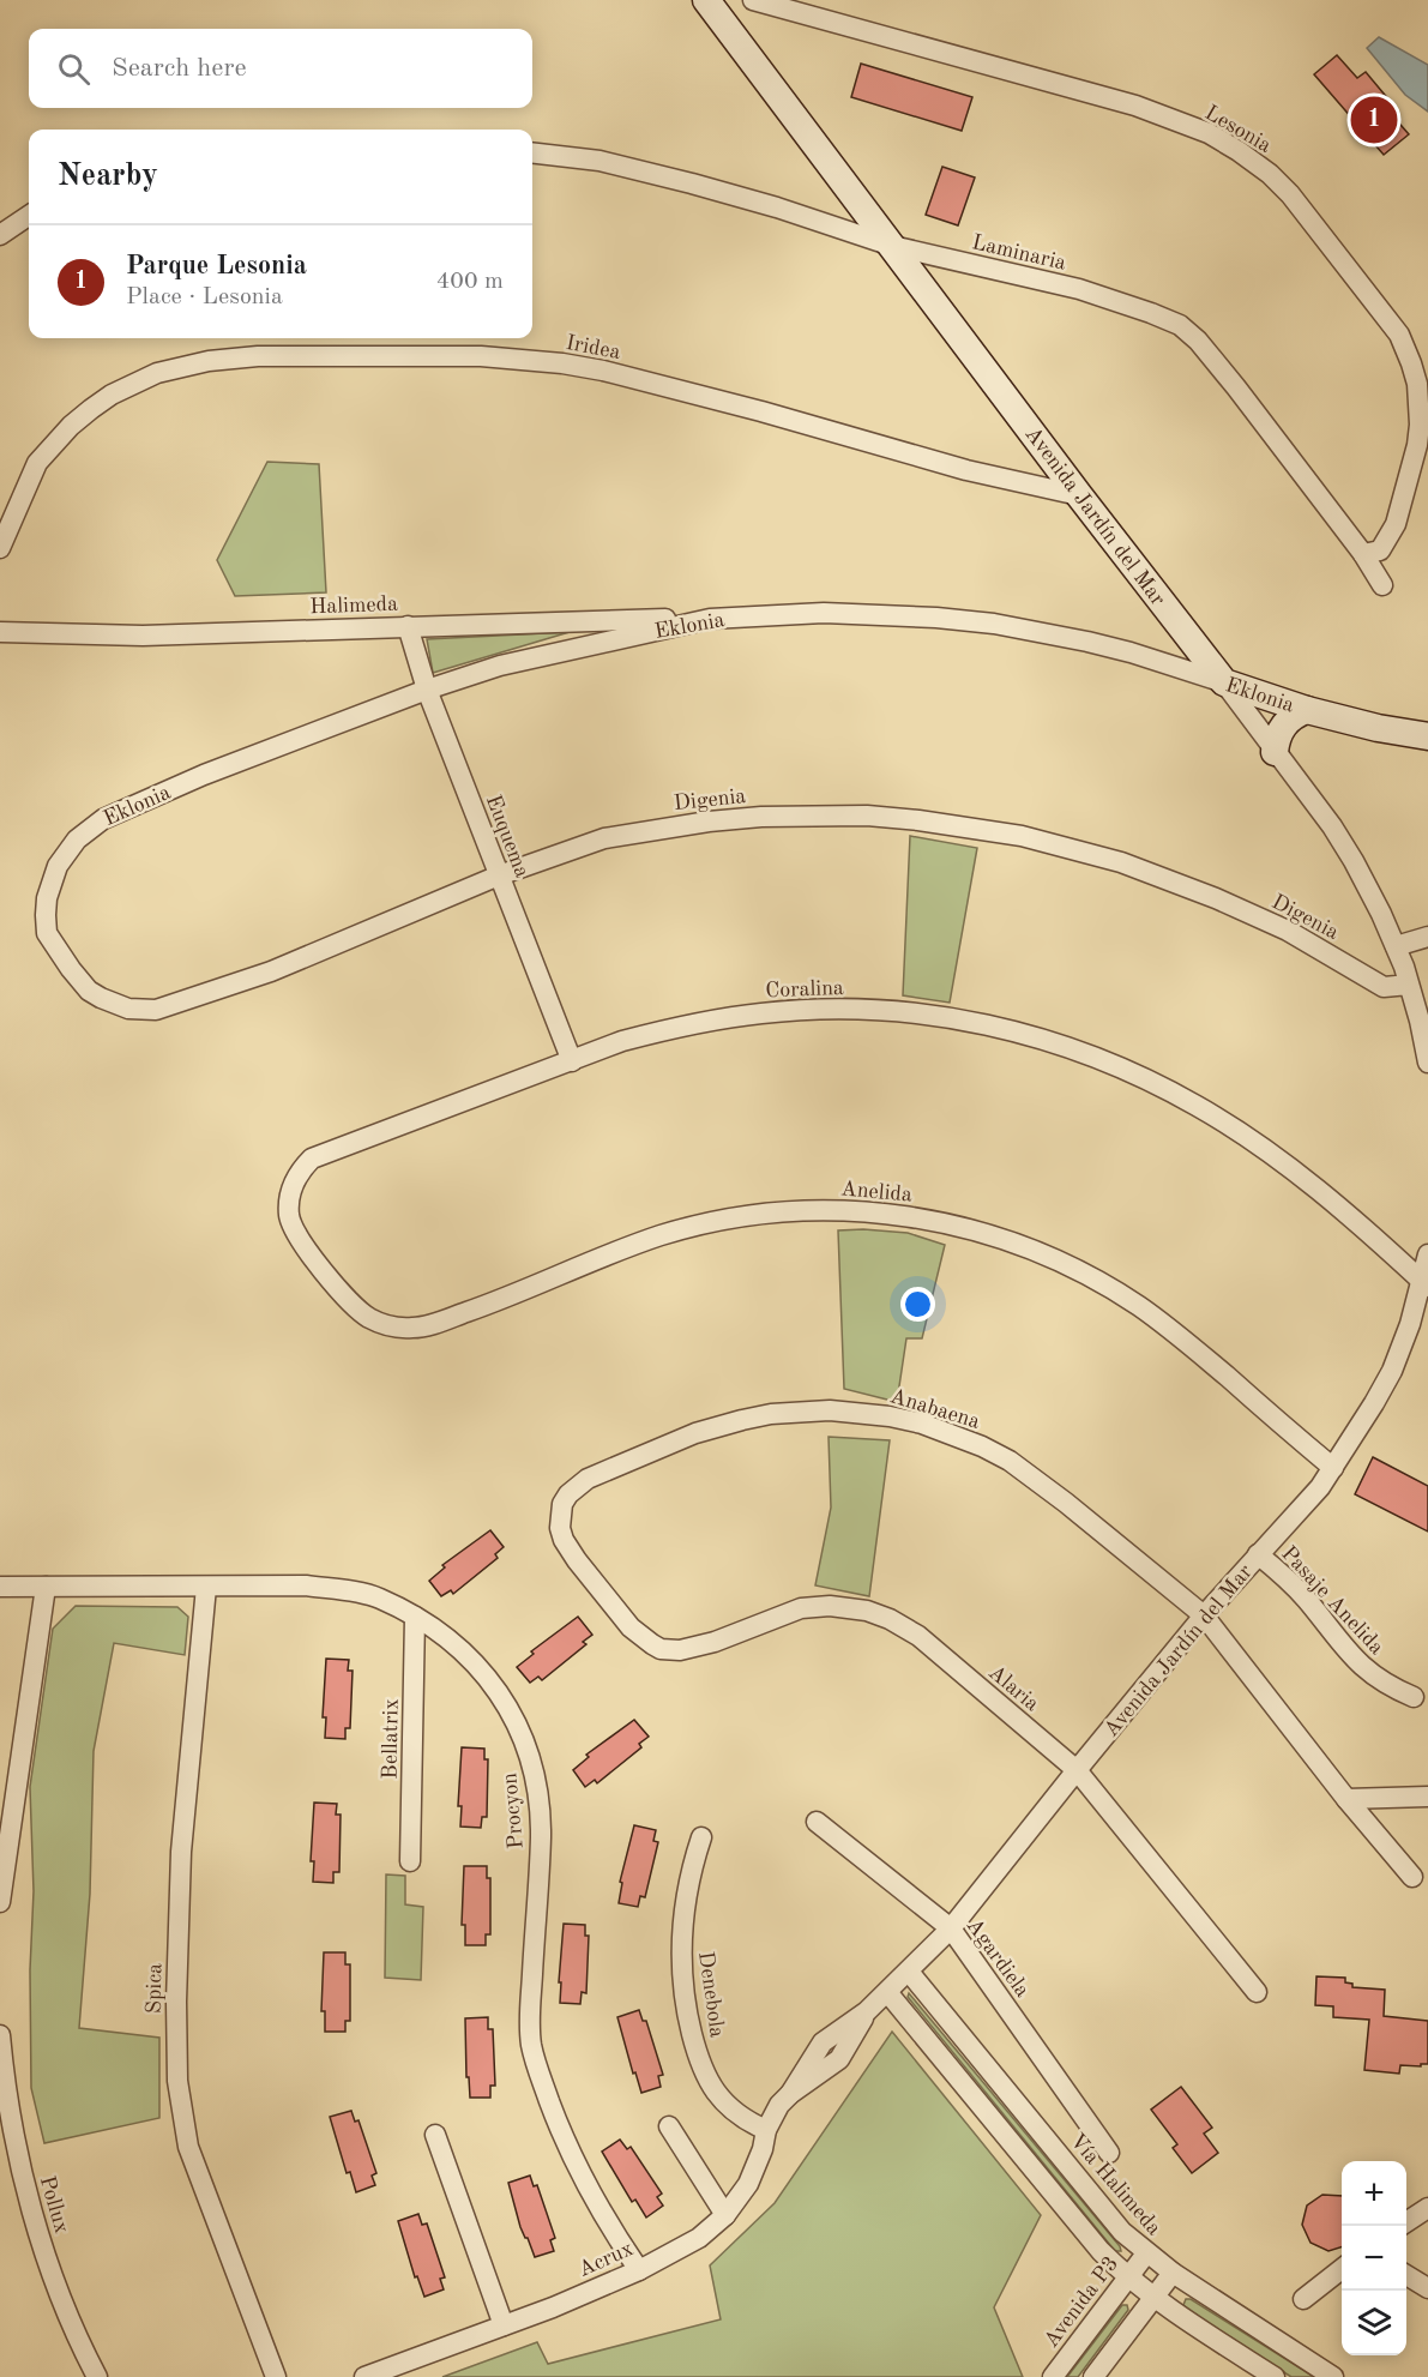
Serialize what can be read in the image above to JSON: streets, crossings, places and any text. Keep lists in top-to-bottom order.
{
  "streets": {
    "street": [
      "Lesonia",
      "Laminaria",
      "Iridea",
      "Avenida Jardín del Mar",
      "Halimeda",
      "Eklonia",
      "Digenia",
      "Euquema",
      "Coralina",
      "Anelida",
      "Anabaena",
      "Pasaje Anelida",
      "Alaria",
      "Bellatrix",
      "Procyon",
      "Agardiela",
      "Spica",
      "Denebola",
      "Vía Halimeda",
      "Pollux",
      "Acrux",
      "Avenida P3"
    ]
  },
  "crossings": [
    ["Lesonia", "Laminaria"],
    ["Laminaria", "Avenida Jardín del Mar"],
    ["Iridea", "Avenida Jardín del Mar"],
    ["Avenida Jardín del Mar", "Eklonia"],
    ["Avenida Jardín del Mar", "Digenia"],
    ["Avenida Jardín del Mar", "Coralina"],
    ["Avenida Jardín del Mar", "Anelida"],
    ["Avenida Jardín del Mar", "Anabaena"],
    ["Avenida Jardín del Mar", "Pasaje Anelida"],
    ["Avenida Jardín del Mar", "Alaria"],
    ["Avenida Jardín del Mar", "Agardiela"],
    ["Avenida Jardín del Mar", "Vía Halimeda"],
    ["Avenida Jardín del Mar", "Acrux"],
    ["Halimeda", "Eklonia"],
    ["Halimeda", "Euquema"],
    ["Eklonia", "Digenia"],
    ["Eklonia", "Euquema"],
    ["Digenia", "Euquema"],
    ["Euquema", "Coralina"],
    ["Coralina", "Anelida"],
    ["Anabaena", "Alaria"],
    ["Bellatrix", "Procyon"],
    ["Procyon", "Spica"],
    ["Procyon", "Acrux"],
    ["Denebola", "Acrux"],
    ["Vía Halimeda", "Avenida P3"]
  ],
  "page": {
    "search": "Search here",
    "pins": "1",
    "heading": "Nearby",
    "list": [
      {
        "mark": "1",
        "name": "Parque Lesonia",
        "note": "Place · Lesonia",
        "value": "400 m"
      }
    ],
    "map_buttons": ["+", "−"]
  }
}
